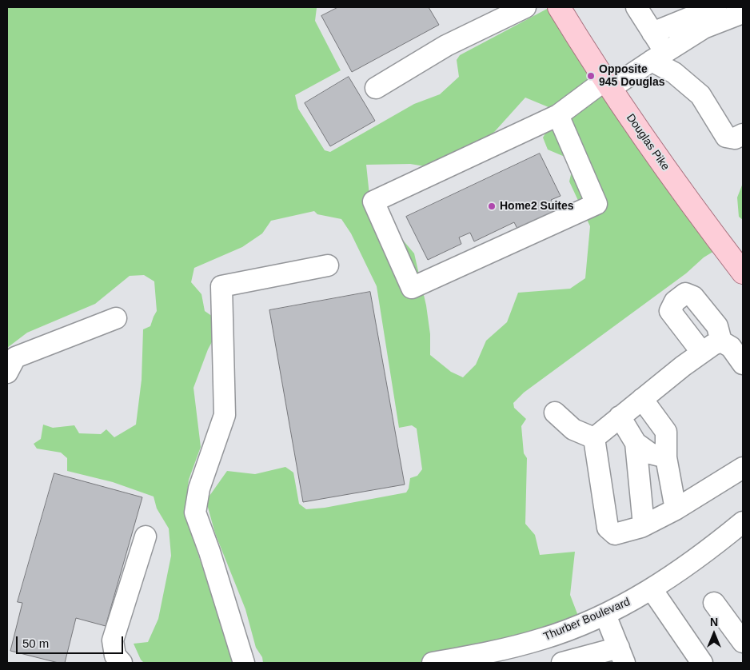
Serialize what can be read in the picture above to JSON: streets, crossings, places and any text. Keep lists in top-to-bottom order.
{
  "streets": {
    "main road": ["Douglas Pike"],
    "street": ["Thurber Boulevard"]
  },
  "places": ["Opposite 945 Douglas", "Home2 Suites"],
  "scale_bar": "50 m",
  "north": "top"
}
